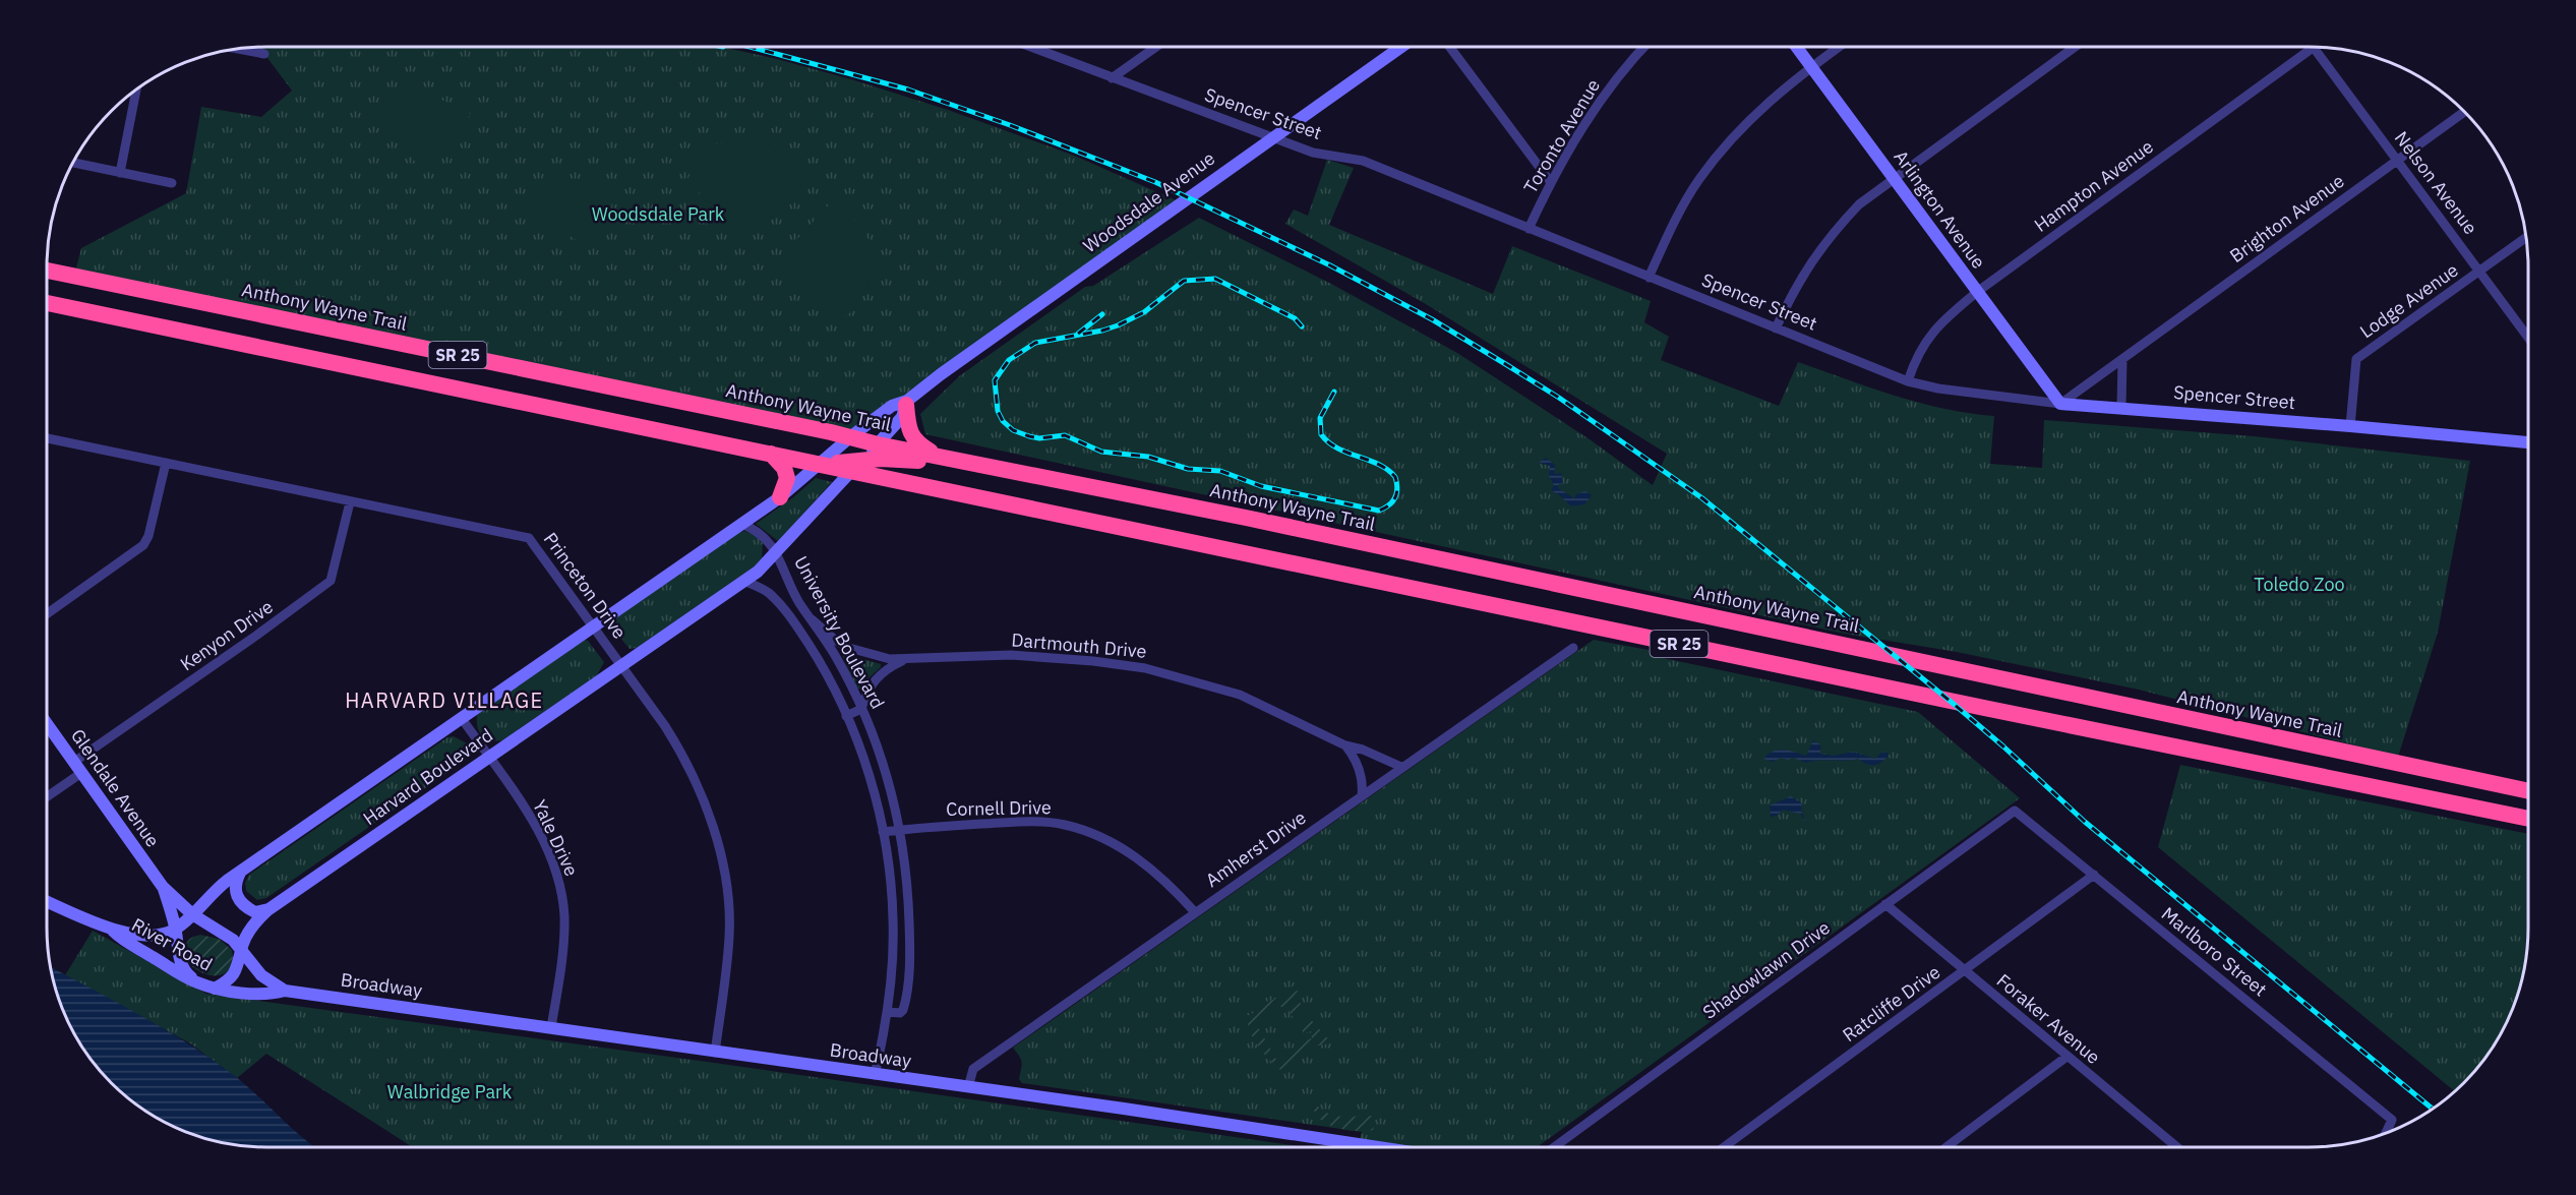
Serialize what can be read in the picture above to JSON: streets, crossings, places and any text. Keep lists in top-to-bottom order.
{
  "streets": {
    "highway": ["Anthony Wayne Trail", "SR 25"],
    "street": [
      "Spencer Street",
      "Toronto Avenue",
      "Nelson Avenue",
      "Hampton Avenue",
      "Woodsdale Avenue",
      "Arlington Avenue",
      "Brighton Avenue",
      "Lodge Avenue",
      "Princeton Drive",
      "University Boulevard",
      "Kenyon Drive",
      "Dartmouth Drive",
      "Harvard Boulevard",
      "Glendale Avenue",
      "Cornell Drive",
      "Yale Drive",
      "Amherst Drive",
      "River Road",
      "Marlboro Street",
      "Shadowlawn Drive",
      "Broadway",
      "Ratcliffe Drive",
      "Foraker Avenue"
    ]
  },
  "crossings": [
    ["Spencer Street", "Toronto Avenue"],
    ["Spencer Street", "Hampton Avenue"],
    ["Spencer Street", "Woodsdale Avenue"],
    ["Spencer Street", "Arlington Avenue"],
    ["Spencer Street", "Brighton Avenue"],
    ["Spencer Street", "Lodge Avenue"],
    ["Nelson Avenue", "Hampton Avenue"],
    ["Nelson Avenue", "Brighton Avenue"],
    ["Nelson Avenue", "Lodge Avenue"],
    ["Hampton Avenue", "Arlington Avenue"],
    ["Woodsdale Avenue", "Anthony Wayne Trail"],
    ["Woodsdale Avenue", "SR 25"],
    ["Woodsdale Avenue", "Harvard Boulevard"],
    ["Arlington Avenue", "Brighton Avenue"],
    ["SR 25", "Harvard Boulevard"],
    ["Princeton Drive", "Kenyon Drive"],
    ["Princeton Drive", "Harvard Boulevard"],
    ["Princeton Drive", "Broadway"],
    ["University Boulevard", "Dartmouth Drive"],
    ["University Boulevard", "Harvard Boulevard"],
    ["University Boulevard", "Cornell Drive"],
    ["University Boulevard", "Broadway"],
    ["Kenyon Drive", "Glendale Avenue"],
    ["Dartmouth Drive", "Amherst Drive"],
    ["Harvard Boulevard", "Glendale Avenue"],
    ["Harvard Boulevard", "Yale Drive"],
    ["Harvard Boulevard", "River Road"],
    ["Harvard Boulevard", "Broadway"],
    ["Glendale Avenue", "River Road"],
    ["Glendale Avenue", "Broadway"],
    ["Cornell Drive", "Amherst Drive"],
    ["Yale Drive", "Broadway"],
    ["Amherst Drive", "Broadway"],
    ["River Road", "Broadway"],
    ["Marlboro Street", "Shadowlawn Drive"],
    ["Marlboro Street", "Ratcliffe Drive"],
    ["Shadowlawn Drive", "Foraker Avenue"],
    ["Ratcliffe Drive", "Foraker Avenue"]
  ],
  "districts": ["HARVARD VILLAGE"],
  "parks": ["Woodsdale Park", "Toledo Zoo", "Walbridge Park"]
}
